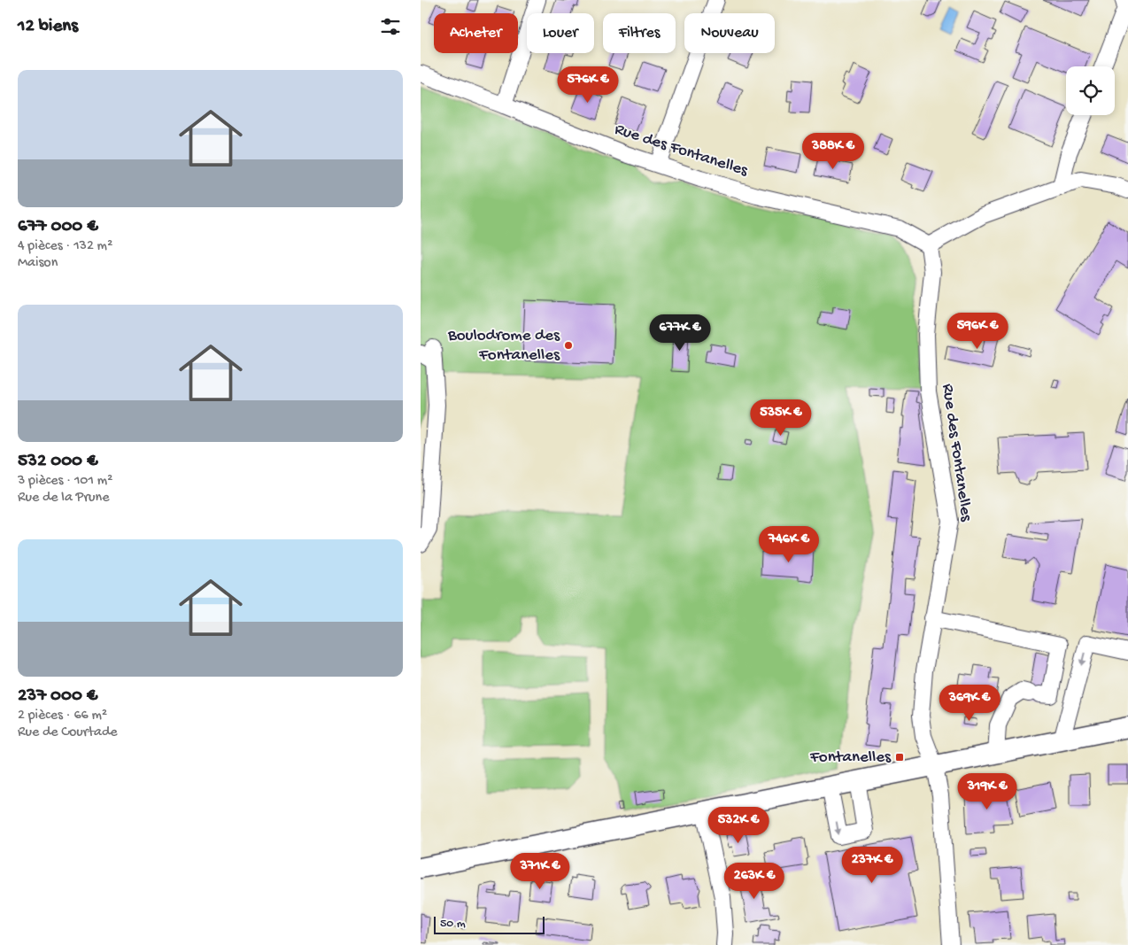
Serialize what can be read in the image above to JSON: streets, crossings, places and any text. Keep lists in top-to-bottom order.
{
  "streets": {
    "street": ["Rue des Fontanelles"]
  },
  "places": {
    "other": ["Boulodrome des Fontanelles"],
    "transit": ["Fontanelles"]
  },
  "scale_bar": "50 m",
  "page": {
    "heading": "12 biens",
    "chip": [
      "Acheter",
      "Louer",
      "Filtres",
      "Nouveau"
    ],
    "list": [
      {
        "name": "677 000 €",
        "note": "4 pièces · 132 m² · Maison"
      },
      {
        "name": "532 000 €",
        "note": "3 pièces · 101 m² · Rue de la Prune"
      },
      {
        "name": "237 000 €",
        "note": "2 pièces · 66 m² · Rue de Courtade"
      }
    ],
    "price": [
      "576K €",
      "388K €",
      "596K €",
      "677K €",
      "535K €",
      "746K €",
      "369K €",
      "319K €",
      "532K €",
      "237K €",
      "371K €",
      "263K €"
    ],
    "scale": "50 m"
  }
}
